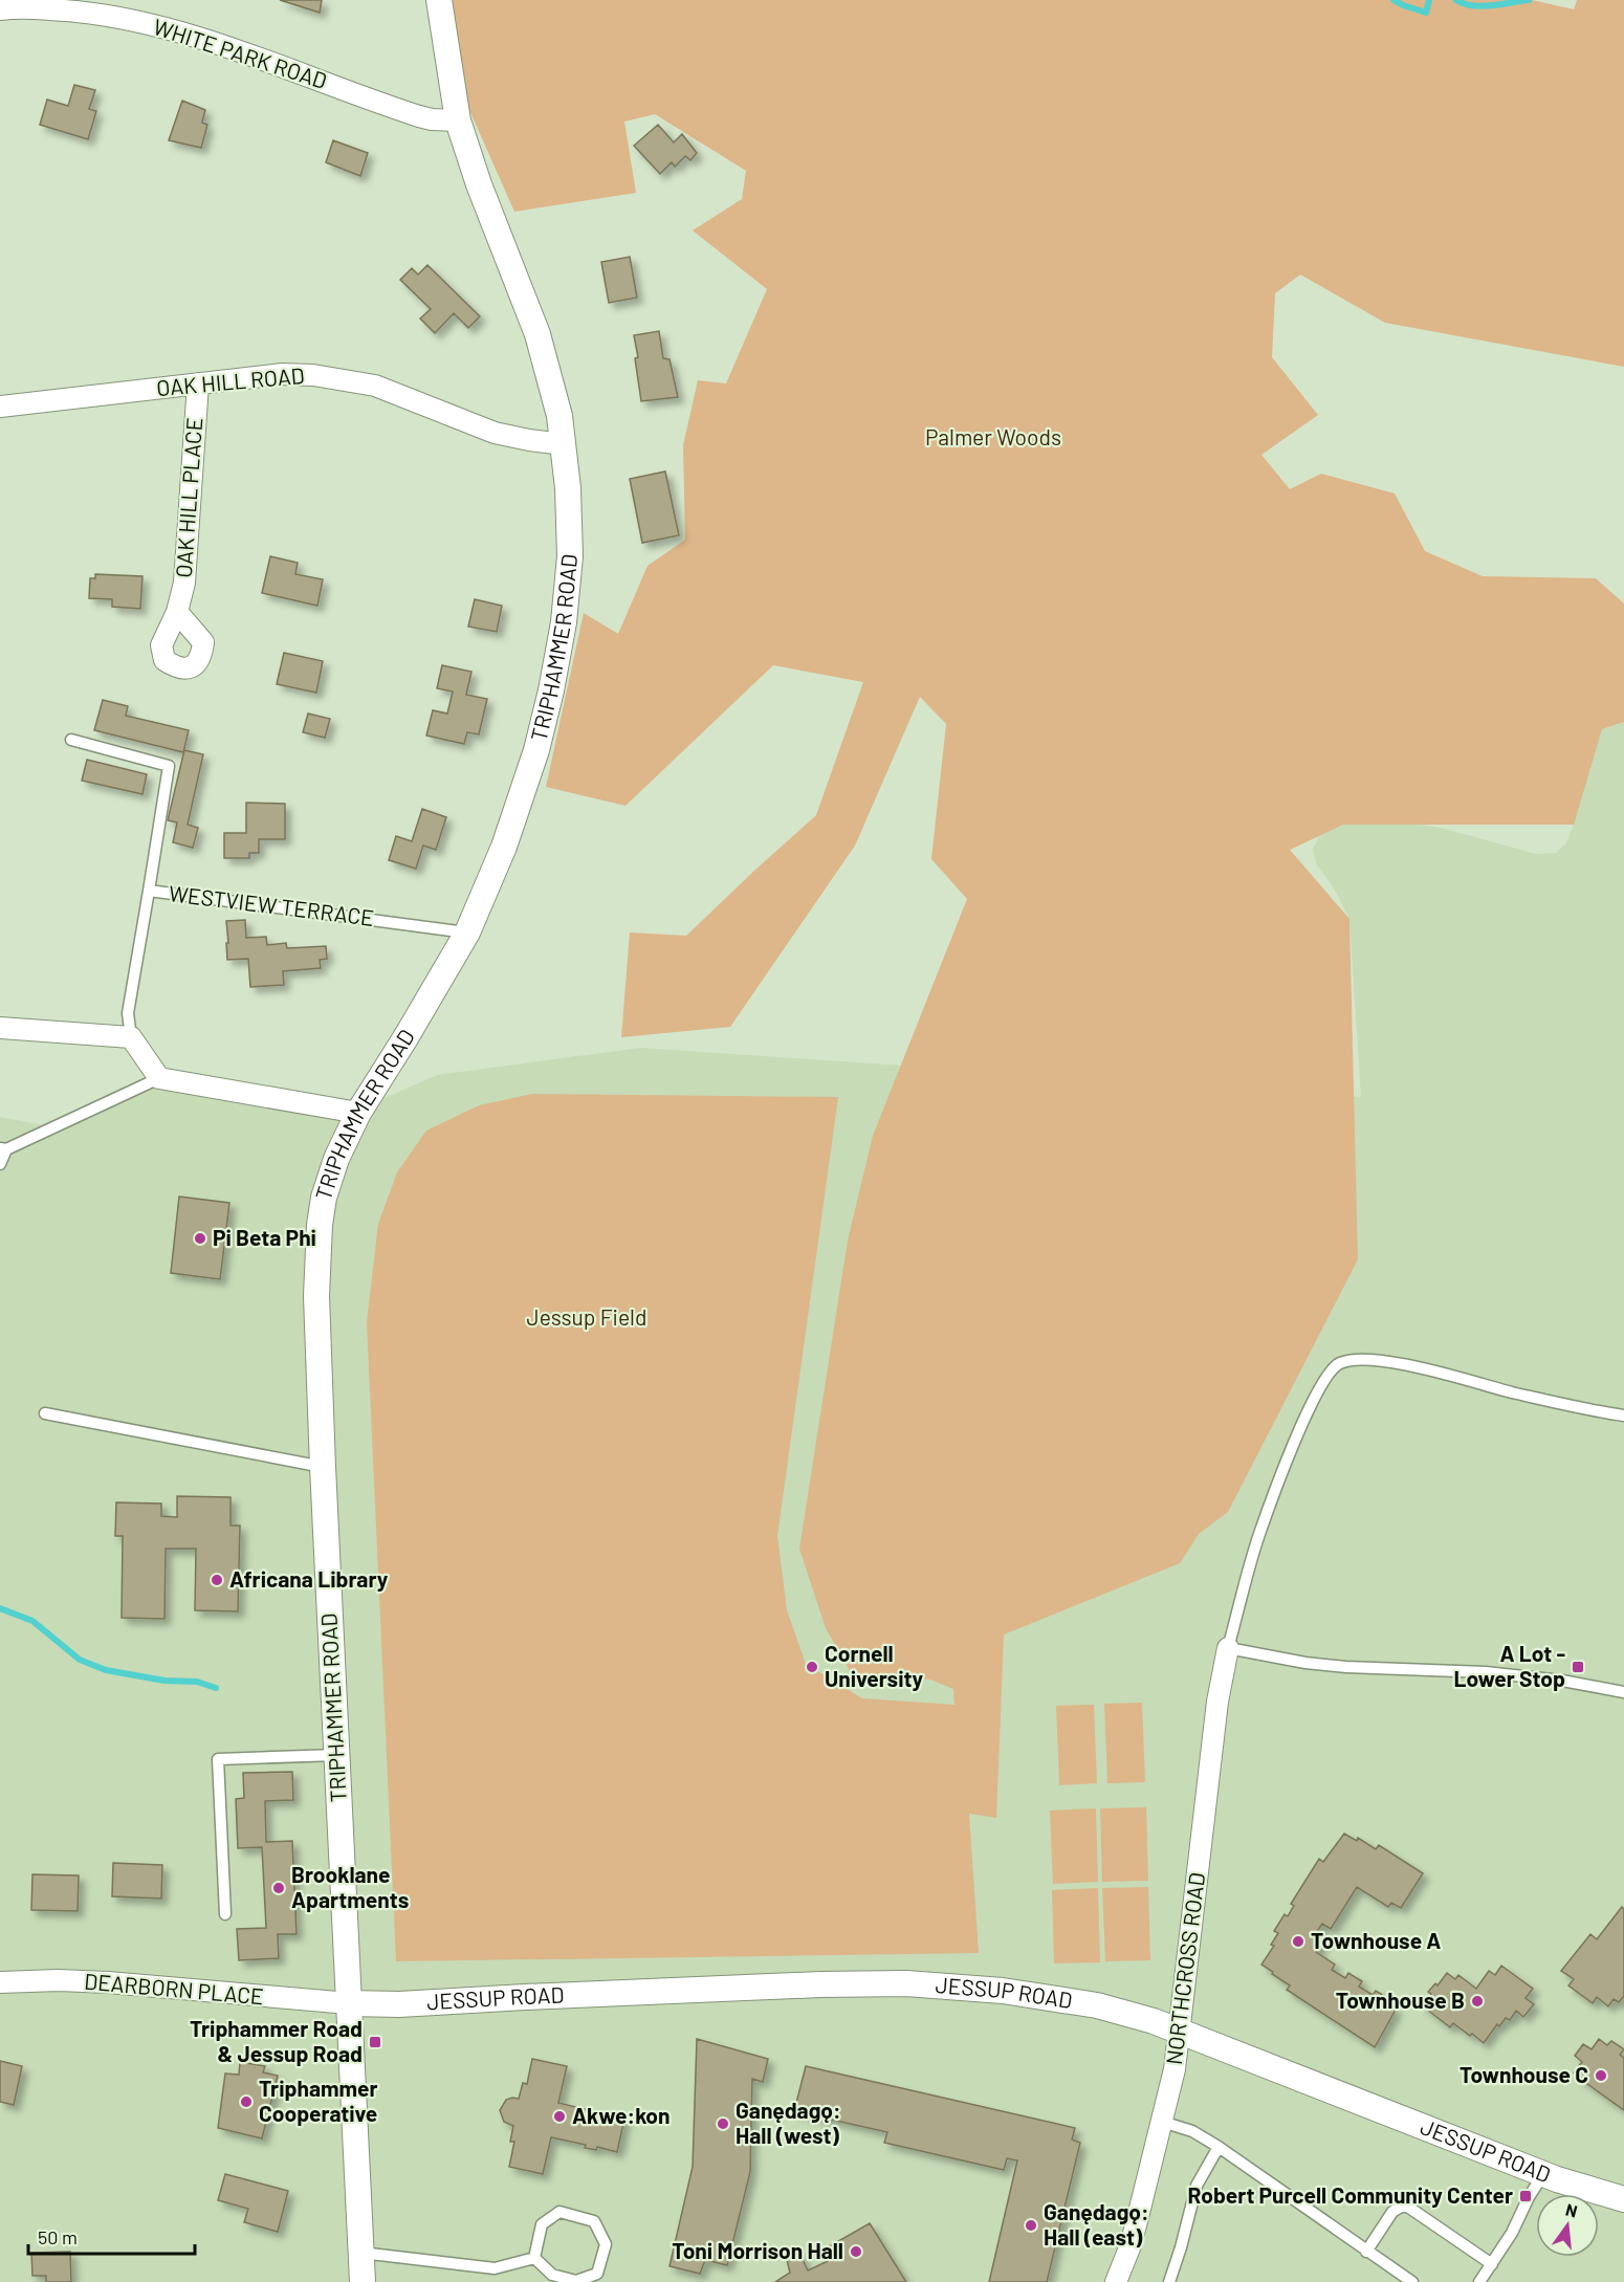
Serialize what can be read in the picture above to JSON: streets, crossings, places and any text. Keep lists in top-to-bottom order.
{
  "streets": {
    "street": [
      "WHITE PARK ROAD",
      "OAK HILL ROAD",
      "OAK HILL PLACE",
      "TRIPHAMMER ROAD",
      "NORTHCROSS ROAD",
      "DEARBORN PLACE",
      "JESSUP ROAD"
    ],
    "lane": ["WESTVIEW TERRACE"]
  },
  "crossings": [
    ["WHITE PARK ROAD", "TRIPHAMMER ROAD"],
    ["OAK HILL ROAD", "OAK HILL PLACE"],
    ["OAK HILL ROAD", "TRIPHAMMER ROAD"],
    ["TRIPHAMMER ROAD", "WESTVIEW TERRACE"],
    ["TRIPHAMMER ROAD", "DEARBORN PLACE"],
    ["TRIPHAMMER ROAD", "JESSUP ROAD"],
    ["NORTHCROSS ROAD", "JESSUP ROAD"],
    ["DEARBORN PLACE", "JESSUP ROAD"]
  ],
  "parks": ["Palmer Woods", "Jessup Field"],
  "places": {
    "other": [
      "Pi Beta Phi",
      "Africana Library",
      "Cornell University",
      "Brooklane Apartments",
      "Townhouse A",
      "Townhouse B",
      "Townhouse C",
      "Triphammer Cooperative",
      "Akwe:kon",
      "Ganędagǫ: Hall (west)",
      "Ganędagǫ: Hall (east)",
      "Toni Morrison Hall"
    ],
    "transit": ["A Lot - Lower Stop", "Triphammer Road & Jessup Road", "Robert Purcell Community Center"]
  },
  "scale_bar": "50 m",
  "north": "top"
}
